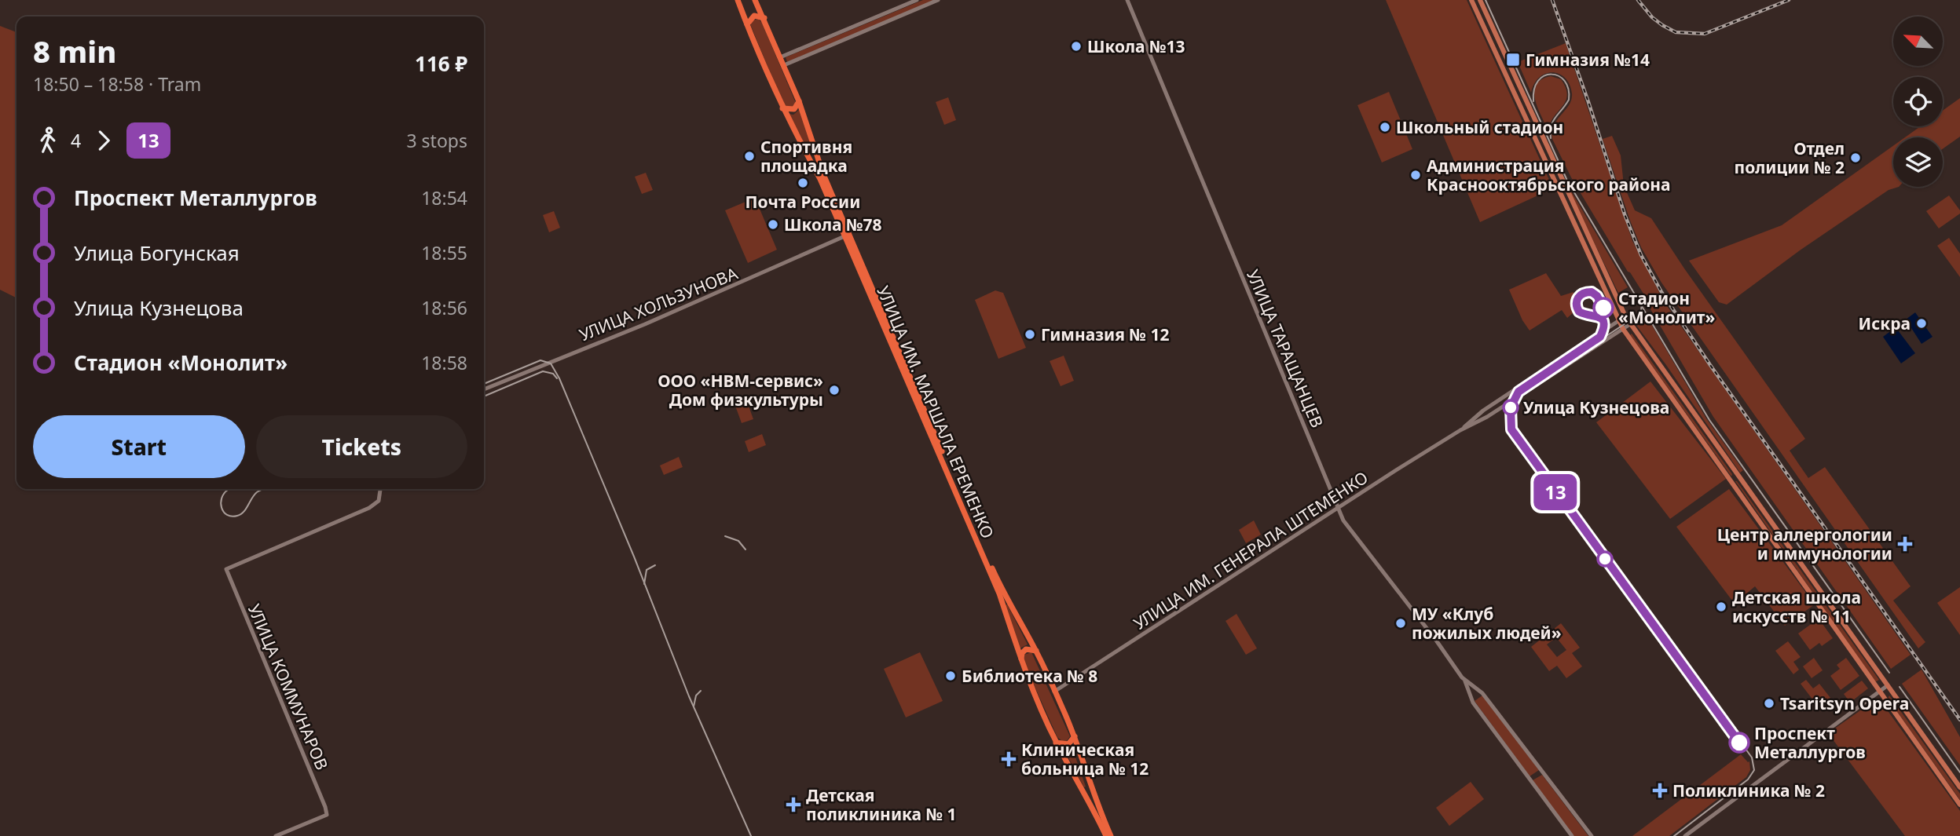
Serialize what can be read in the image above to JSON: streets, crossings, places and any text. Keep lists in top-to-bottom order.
{
  "streets": {
    "highway": ["УЛИЦА ИМ. МАРШАЛА ЕРЕМЕНКО"],
    "street": [
      "УЛИЦА ХОЛЬЗУНОВА",
      "УЛИЦА ТАРАЩАНЦЕВ",
      "УЛИЦА ИМ. ГЕНЕРАЛА ШТЕМЕНКО",
      "УЛИЦА КОММУНАРОВ"
    ]
  },
  "crossings": [
    ["УЛИЦА ХОЛЬЗУНОВА", "УЛИЦА ИМ. МАРШАЛА ЕРЕМЕНКО"],
    ["УЛИЦА ТАРАЩАНЦЕВ", "УЛИЦА ИМ. ГЕНЕРАЛА ШТЕМЕНКО"],
    ["УЛИЦА ИМ. МАРШАЛА ЕРЕМЕНКО", "УЛИЦА ИМ. ГЕНЕРАЛА ШТЕМЕНКО"]
  ],
  "places": {
    "other": [
      "Школа №13",
      "Школьный стадион",
      "Спортивня площадка",
      "Отдел полиции № 2",
      "Администрация Краснооктябрьского района",
      "Почта России",
      "Школа №78",
      "Стадион «Монолит»",
      "Искра",
      "Гимназия № 12",
      "ООО «НВМ-сервис» Дом физкультуры",
      "Улица Кузнецова",
      "Детская школа искусств № 11",
      "МУ «Клуб пожилых людей»",
      "Библиотека № 8",
      "Tsaritsyn Opera",
      "Проспект Металлургов"
    ],
    "transit": ["Гимназия №14"],
    "health": [
      "Центр аллергологии и иммунологии",
      "Клиническая больница № 12",
      "Поликлиника № 2",
      "Детская поликлиника № 1"
    ]
  },
  "lines": ["tram line 13"],
  "north": "top left",
  "page": {
    "on_map": "13",
    "heading": ["8 min", "18:50 – 18:58 · Tram", "116 ₽"],
    "legs": ["4", "13", "3 stops"],
    "list": [
      {
        "name": "Проспект Металлургов",
        "value": "18:54"
      },
      {
        "name": "Улица Богунская",
        "value": "18:55"
      },
      {
        "name": "Улица Кузнецова",
        "value": "18:56"
      },
      {
        "name": "Стадион «Монолит»",
        "value": "18:58"
      }
    ],
    "buttons": ["Start", "Tickets"]
  }
}
